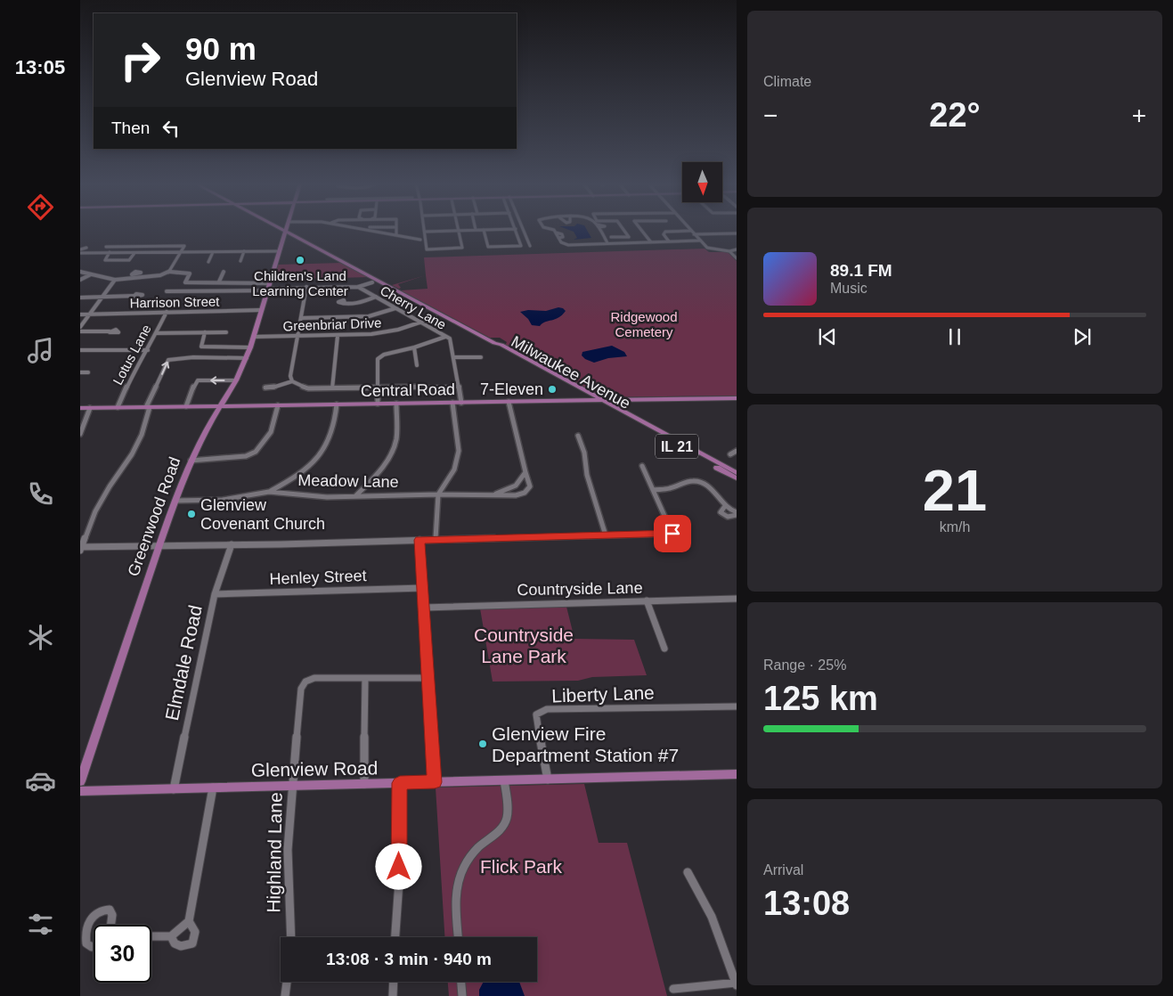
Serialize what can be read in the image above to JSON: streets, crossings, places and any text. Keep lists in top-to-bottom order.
{
  "streets": {
    "main road": [
      "Milwaukee Avenue",
      "Central Road",
      "IL 21",
      "Greenwood Road",
      "Glenview Road"
    ],
    "street": [
      "Harrison Street",
      "Cherry Lane",
      "Greenbriar Drive",
      "Lotus Lane",
      "Meadow Lane",
      "Henley Street",
      "Countryside Lane",
      "Elmdale Road",
      "Liberty Lane",
      "Highland Lane"
    ]
  },
  "crossings": [
    ["Harrison Street", "Lotus Lane"],
    ["Cherry Lane", "Greenbriar Drive"],
    ["Cherry Lane", "Central Road"],
    ["Greenbriar Drive", "Greenwood Road"],
    ["Lotus Lane", "Central Road"],
    ["Milwaukee Avenue", "Central Road"],
    ["Central Road", "Greenwood Road"],
    ["Meadow Lane", "Greenwood Road"],
    ["Henley Street", "Elmdale Road"],
    ["Elmdale Road", "Glenview Road"],
    ["Liberty Lane", "Glenview Road"],
    ["Glenview Road", "Highland Lane"]
  ],
  "parks": ["Ridgewood Cemetery", "Countryside Lane Park", "Flick Park"],
  "places": [
    "Children's Land Learning Center",
    "7-Eleven",
    "Glenview Covenant Church",
    "Glenview Fire Department Station #7"
  ],
  "north": "bottom",
  "page": {
    "tabs": "13:05",
    "tile": [
      "Climate",
      ["21", "km/h"],
      ["Range · 25%", "125 km"],
      ["Arrival", "13:08"]
    ],
    "turn": ["90 m", "Glenview Road"],
    "heat": ["−", "22°", "+"],
    "then": "Then",
    "song": ["89.1 FM", "Music"],
    "limit": "30",
    "trip": "13:08 · 3 min · 940 m"
  }
}
